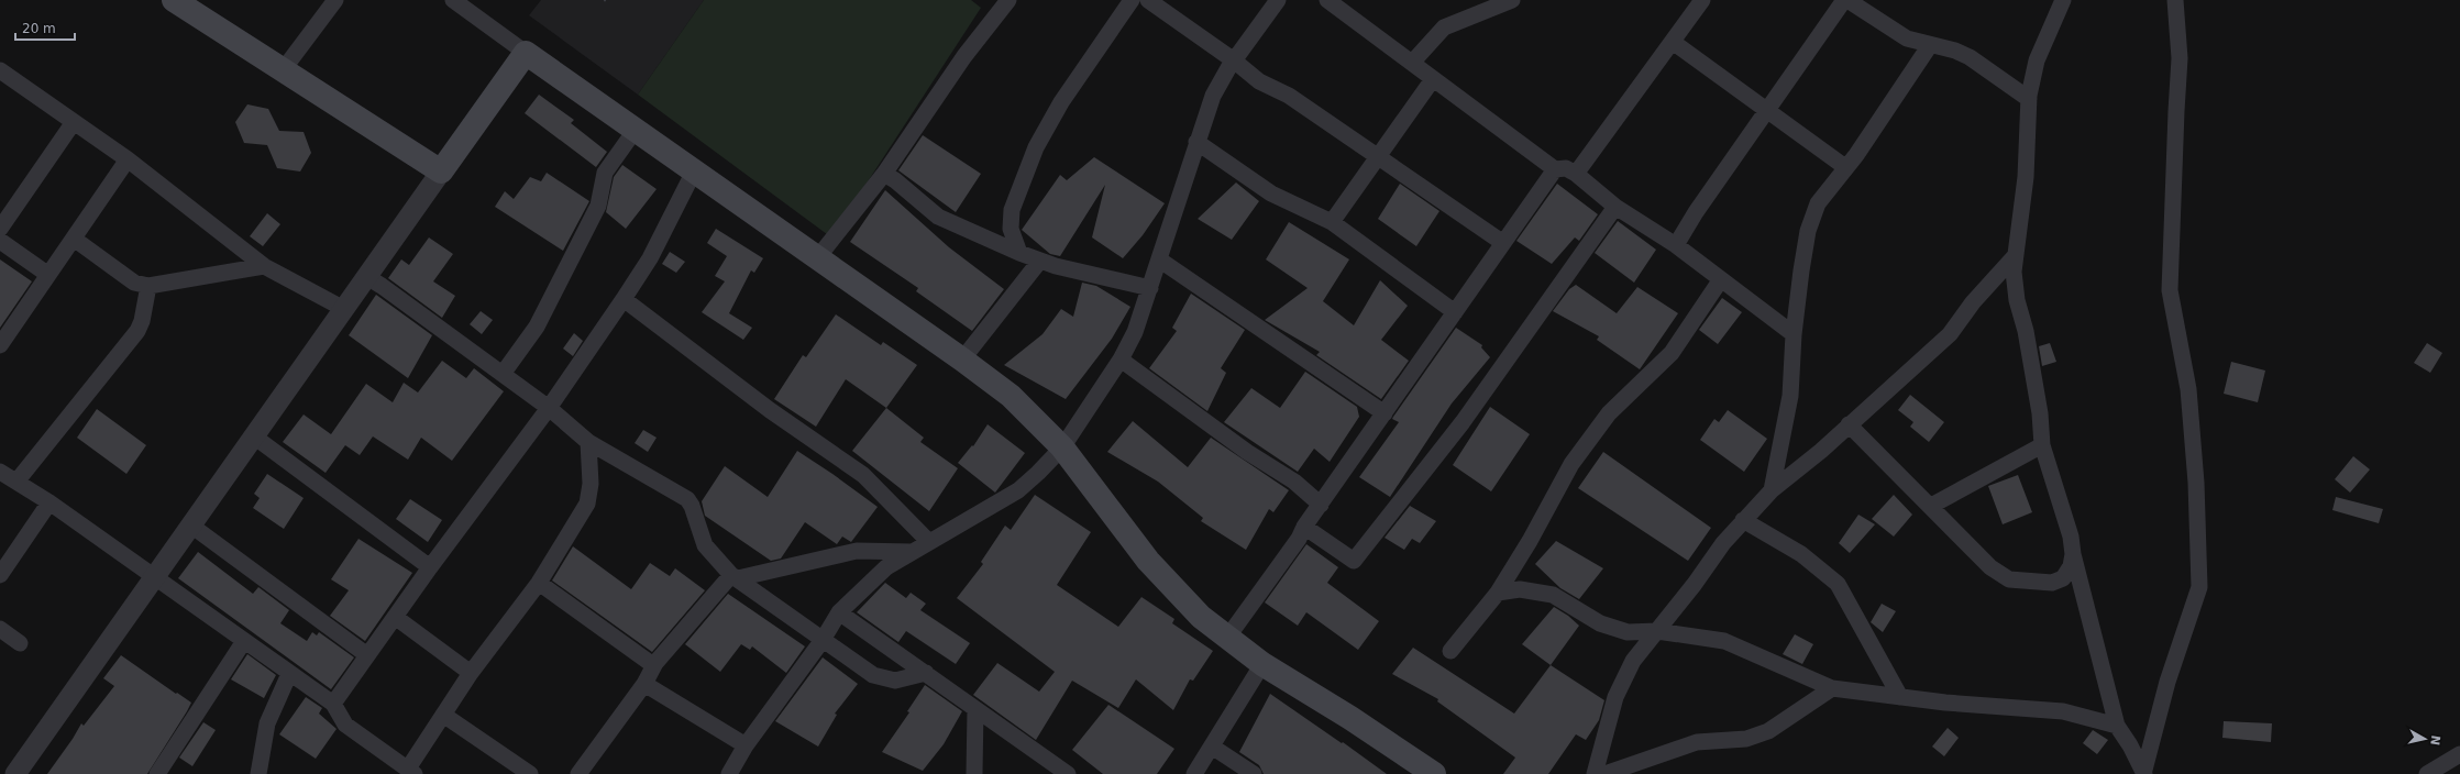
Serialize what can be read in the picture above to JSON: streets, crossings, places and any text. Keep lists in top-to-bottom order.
{
  "scale_bar": "20 m",
  "north": "right"
}
